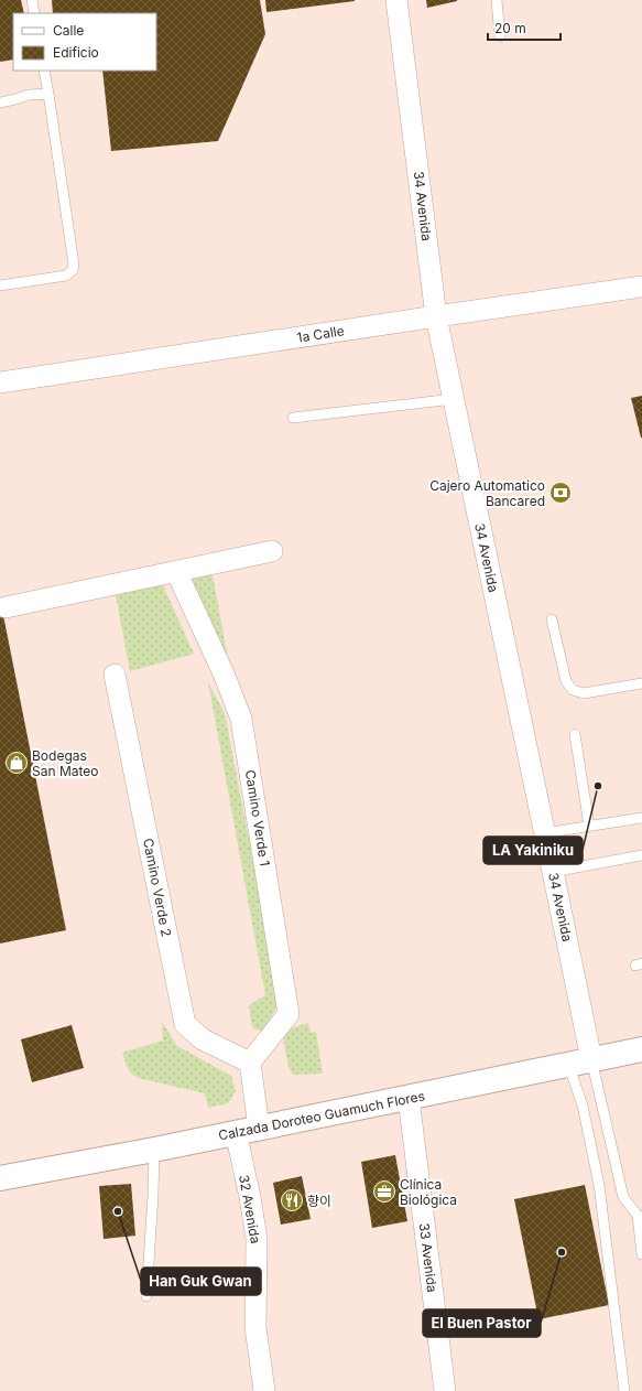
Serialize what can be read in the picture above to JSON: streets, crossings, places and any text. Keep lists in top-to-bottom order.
{
  "streets": {
    "main road": ["Calzada Doroteo Guamuch Flores"],
    "street": [
      "34 Avenida",
      "1a Calle",
      "Camino Verde 1",
      "Camino Verde 2",
      "32 Avenida",
      "33 Avenida"
    ]
  },
  "crossings": [
    ["34 Avenida", "1a Calle"],
    ["34 Avenida", "Calzada Doroteo Guamuch Flores"],
    ["Camino Verde 1", "Camino Verde 2"],
    ["Calzada Doroteo Guamuch Flores", "32 Avenida"],
    ["Calzada Doroteo Guamuch Flores", "33 Avenida"]
  ],
  "places": {
    "bank": ["Cajero Automatico Bancared"],
    "shop": ["Bodegas San Mateo"],
    "other": ["LA Yakiniku", "Han Guk Gwan", "El Buen Pastor"],
    "office": ["Clínica Biológica"],
    "restaurant": ["향이"]
  },
  "legend": ["Calle", "Edificio"],
  "scale_bar": "20 m"
}
